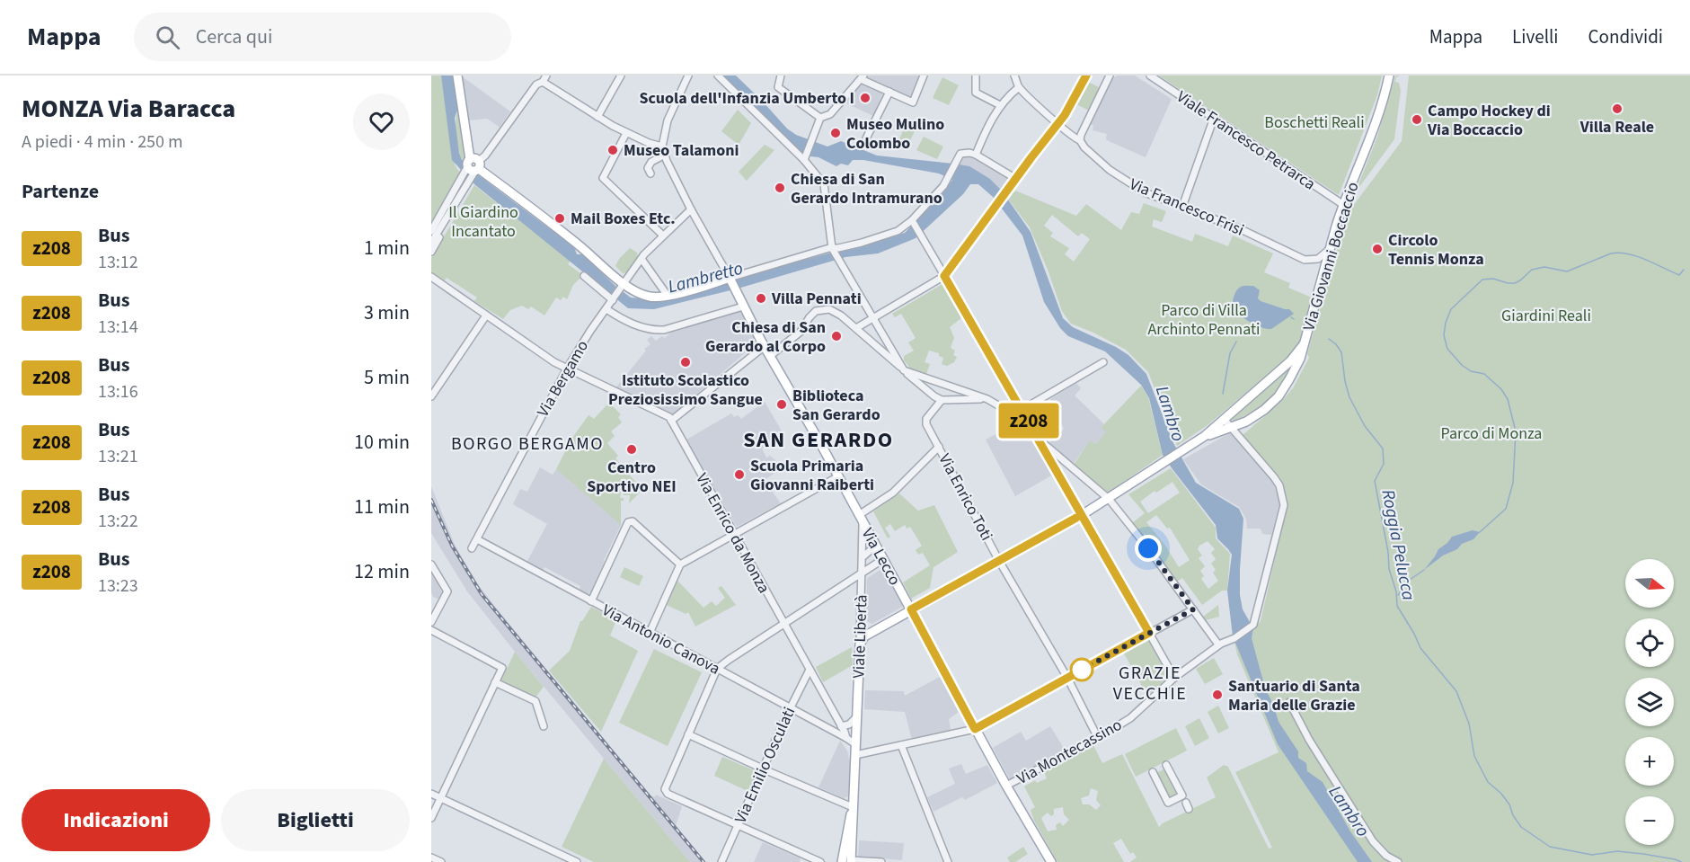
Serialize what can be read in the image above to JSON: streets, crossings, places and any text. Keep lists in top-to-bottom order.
{
  "streets": {
    "main road": ["Via Giovanni Boccaccio", "Via Lecco", "Viale Libertà"],
    "street": [
      "Viale Francesco Petrarca",
      "Via Francesco Frisi",
      "Via Bergamo",
      "Via Enrico Toti",
      "Via Enrico da Monza",
      "Via Antonio Canova",
      "Via Montecassino",
      "Via Emilio Osculati"
    ]
  },
  "crossings": [
    ["Viale Francesco Petrarca", "Via Giovanni Boccaccio"],
    ["Via Francesco Frisi", "Via Giovanni Boccaccio"],
    ["Via Giovanni Boccaccio", "Via Montecassino"],
    ["Via Bergamo", "Via Enrico da Monza"],
    ["Via Bergamo", "Via Antonio Canova"],
    ["Via Enrico Toti", "Via Montecassino"],
    ["Via Enrico da Monza", "Via Antonio Canova"],
    ["Via Enrico da Monza", "Via Emilio Osculati"],
    ["Via Lecco", "Viale Libertà"],
    ["Via Lecco", "Via Montecassino"],
    ["Via Antonio Canova", "Via Emilio Osculati"]
  ],
  "districts": ["SAN GERARDO", "BORGO BERGAMO", "GRAZIE VECCHIE"],
  "water": ["Lambretto", "Lambro", "Roggia Pelucca"],
  "parks": [
    "Boschetti Reali",
    "Il Giardino Incantato",
    "Parco di Villa Archinto Pennati",
    "Giardini Reali",
    "Parco di Monza"
  ],
  "places": [
    "Scuola dell'Infanzia Umberto I",
    "Villa Reale",
    "Campo Hockey di Via Boccaccio",
    "Museo Mulino Colombo",
    "Museo Talamoni",
    "Chiesa di San Gerardo Intramurano",
    "Mail Boxes Etc.",
    "Circolo Tennis Monza",
    "Villa Pennati",
    "Chiesa di San Gerardo al Corpo",
    "Istituto Scolastico Preziosissimo Sangue",
    "Biblioteca San Gerardo",
    "Centro Sportivo NEI",
    "Scuola Primaria Giovanni Raiberti",
    "Santuario di Santa Maria delle Grazie"
  ],
  "lines": ["bus line z208"],
  "north": "right",
  "page": {
    "header": "Mappa",
    "search": "Cerca qui",
    "nav": ["Mappa", "Livelli", "Condividi"],
    "heading": [
      ["MONZA Via Baracca", "A piedi · 4 min · 250 m"],
      "Partenze"
    ],
    "on_map": "z208",
    "list": [
      {
        "mark": "z208",
        "name": "Bus",
        "note": "13:12",
        "value": "1 min"
      },
      {
        "mark": "z208",
        "name": "Bus",
        "note": "13:14",
        "value": "3 min"
      },
      {
        "mark": "z208",
        "name": "Bus",
        "note": "13:16",
        "value": "5 min"
      },
      {
        "mark": "z208",
        "name": "Bus",
        "note": "13:21",
        "value": "10 min"
      },
      {
        "mark": "z208",
        "name": "Bus",
        "note": "13:22",
        "value": "11 min"
      },
      {
        "mark": "z208",
        "name": "Bus",
        "note": "13:23",
        "value": "12 min"
      }
    ],
    "map_buttons": ["+", "−"],
    "buttons": ["Indicazioni", "Biglietti"]
  }
}
